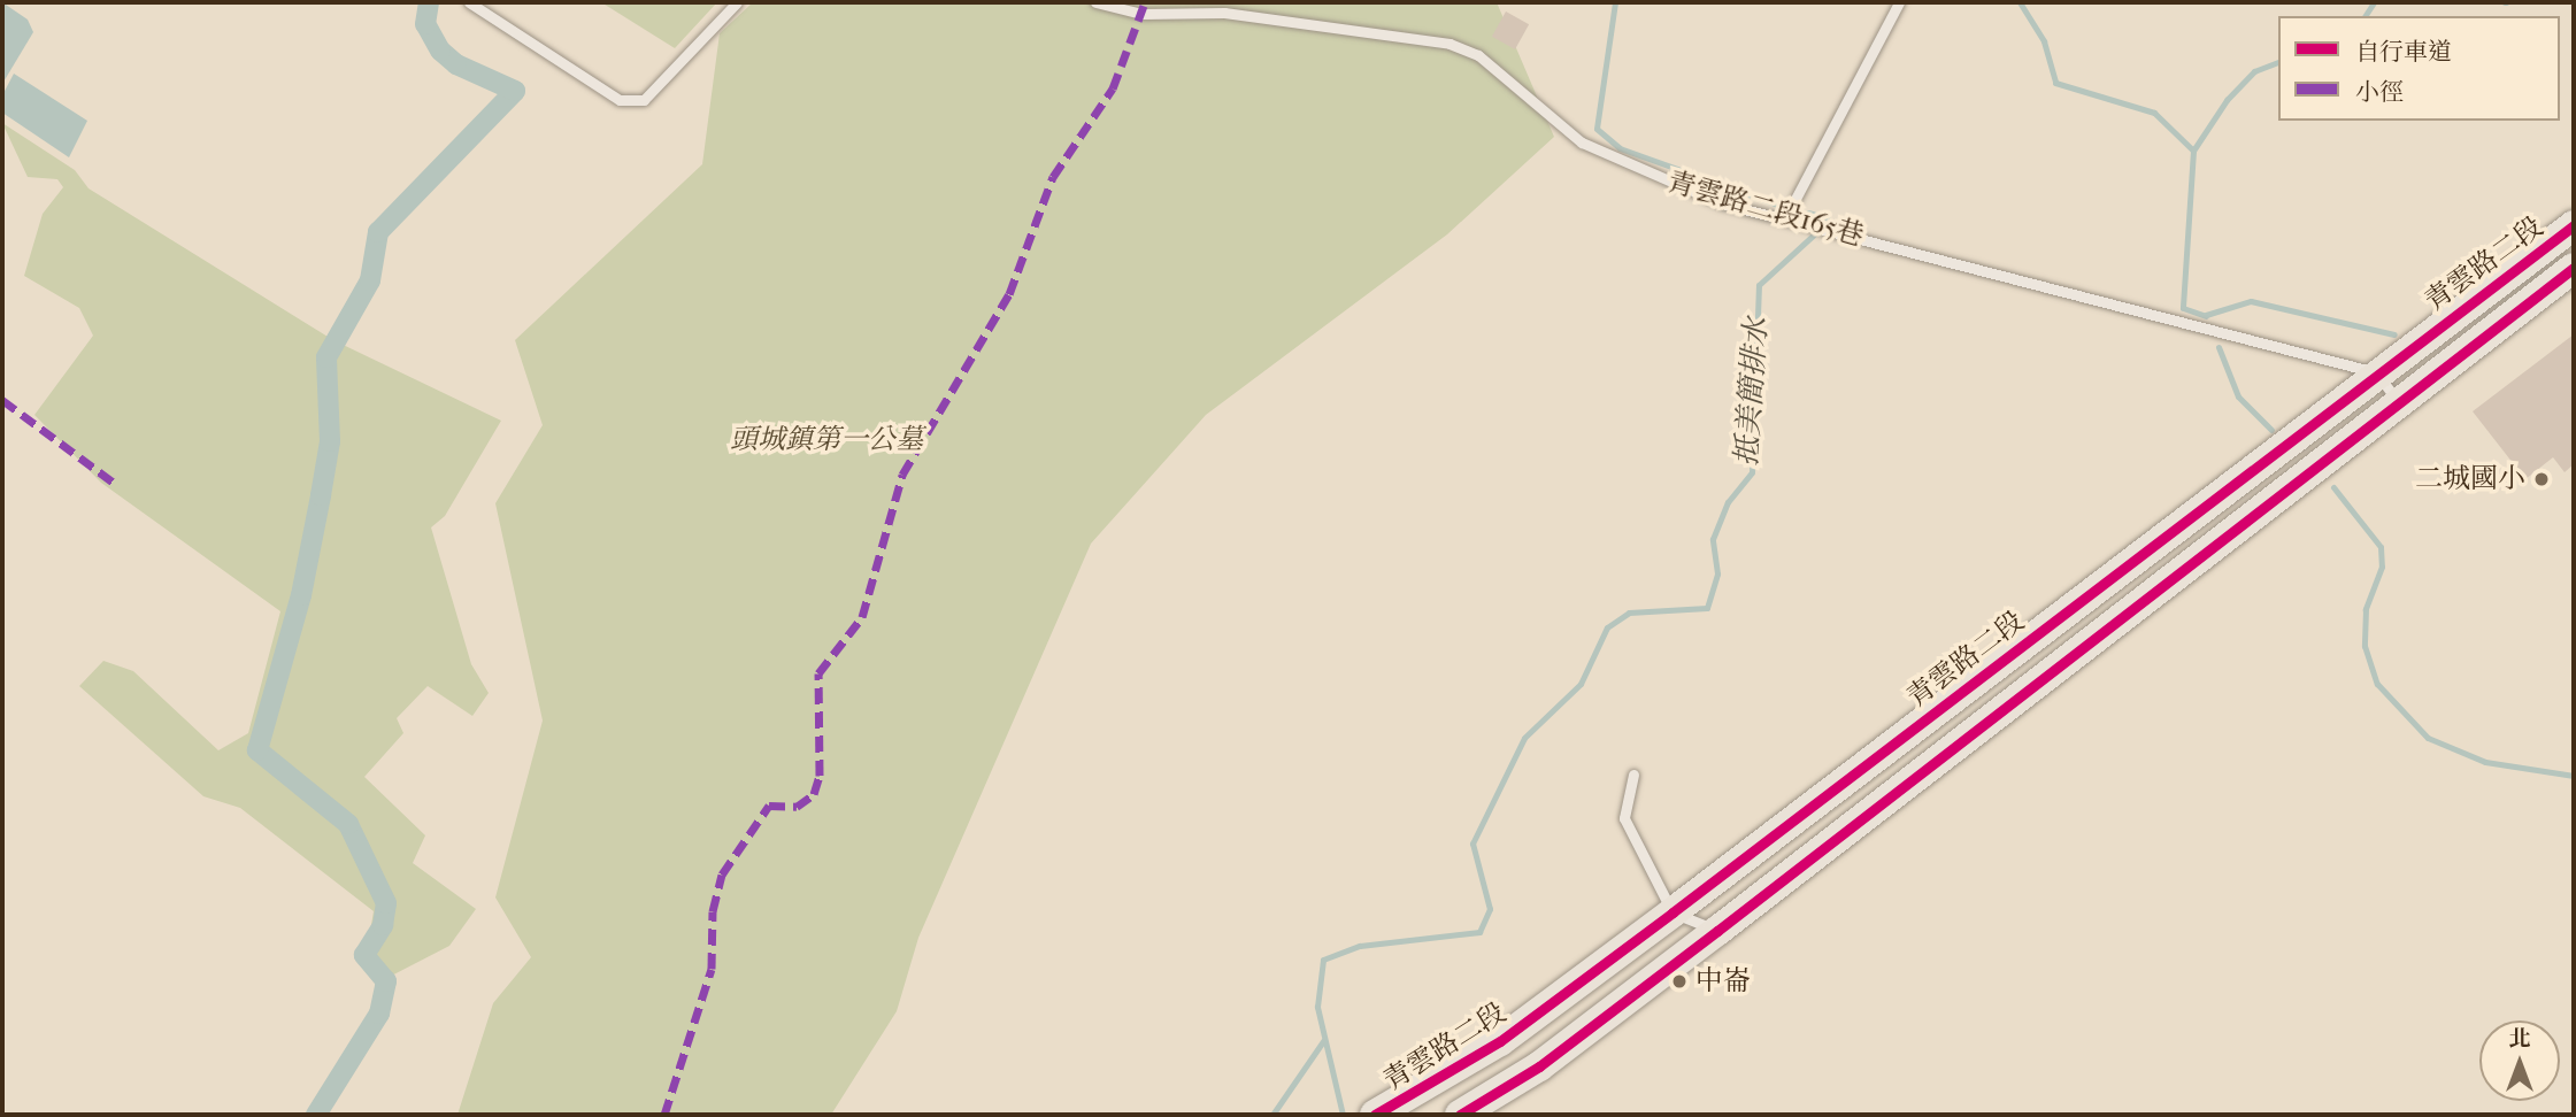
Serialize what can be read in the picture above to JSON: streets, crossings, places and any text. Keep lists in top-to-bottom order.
{
  "streets": {
    "main road": ["青雲路二段"],
    "lane": ["青雲路二段165巷"]
  },
  "crossings": [
    ["青雲路二段165巷", "青雲路二段"]
  ],
  "water": ["抵美簡排水"],
  "parks": ["頭城鎮第一公墓"],
  "places": ["二城國小", "中崙"],
  "legend": ["自行車道", "小徑"],
  "north": "top"
}
